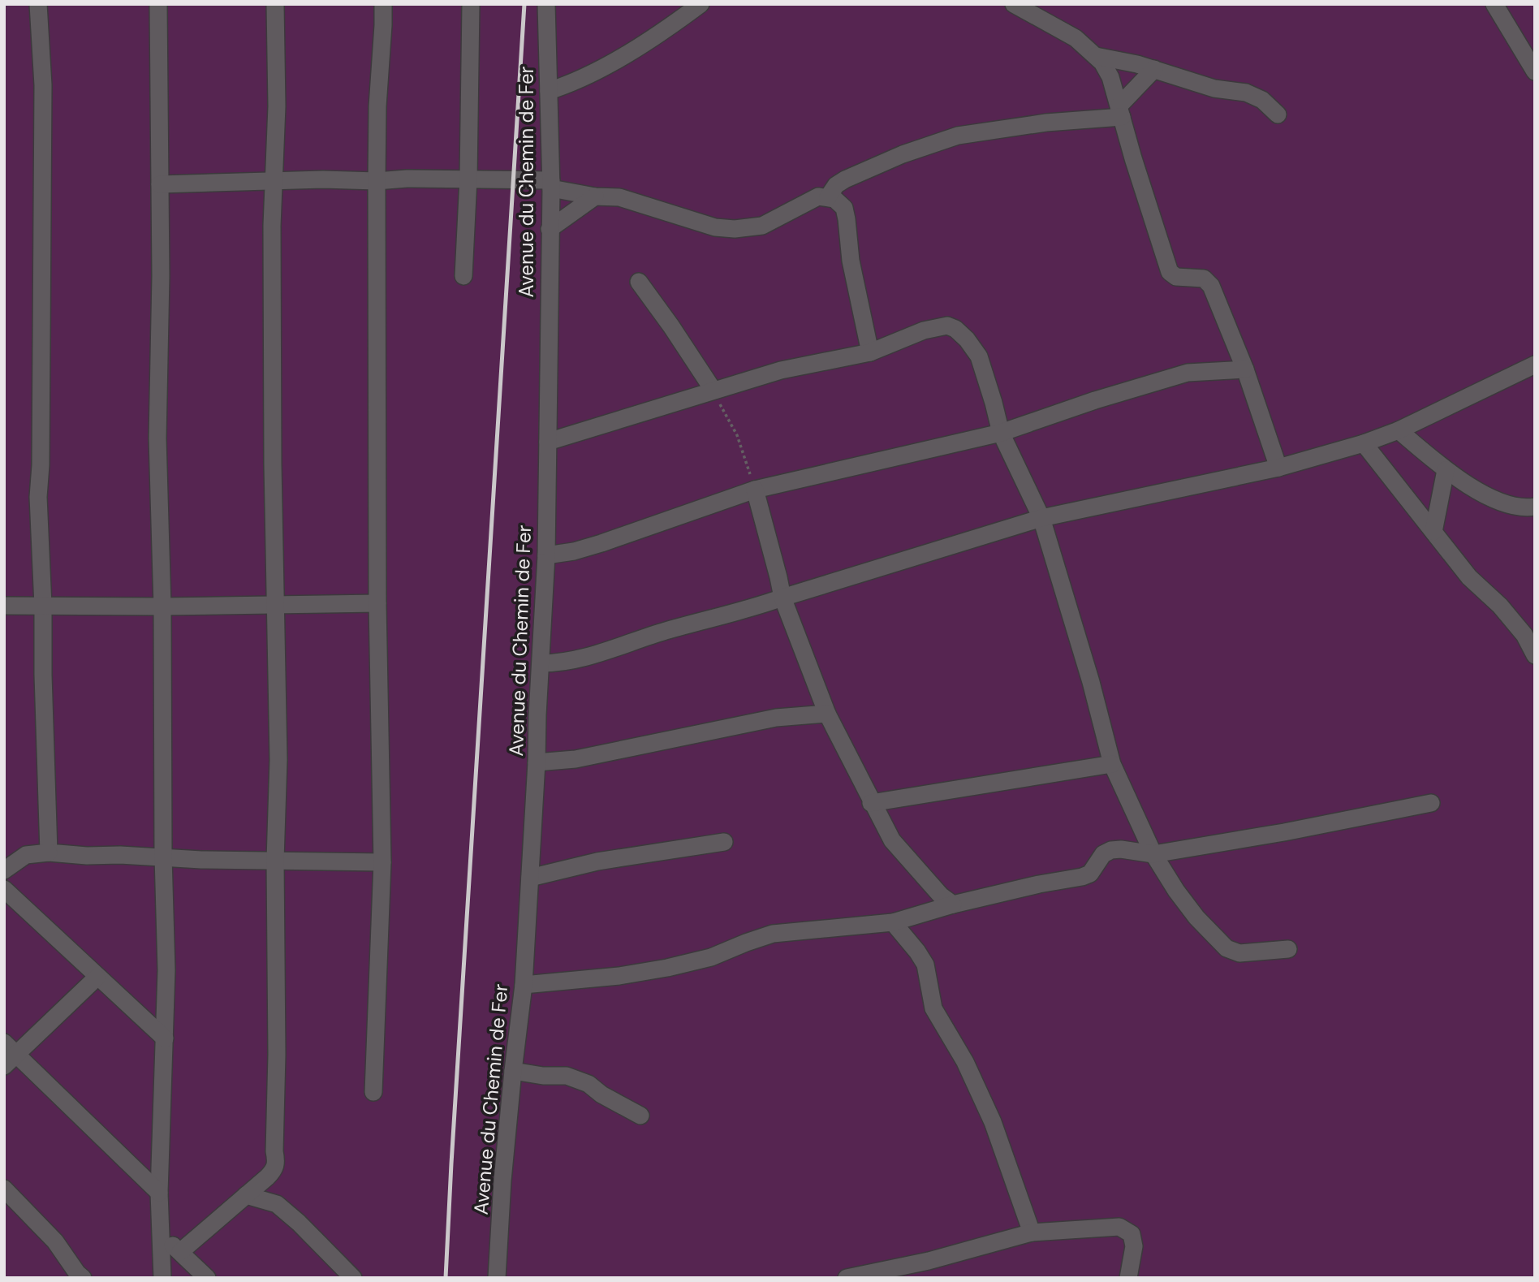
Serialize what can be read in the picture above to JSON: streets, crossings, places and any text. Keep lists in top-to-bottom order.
{
  "streets": {
    "street": ["Avenue du Chemin de Fer"]
  }
}
